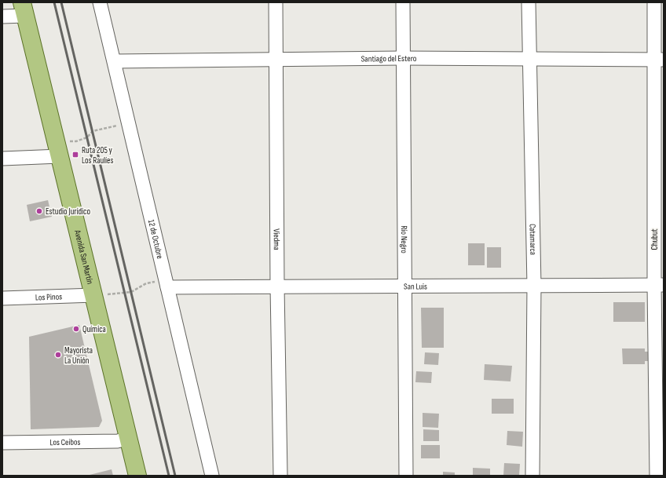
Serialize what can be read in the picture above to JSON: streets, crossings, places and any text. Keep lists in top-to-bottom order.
{
  "streets": {
    "main road": ["Avenida San Martín"],
    "street": [
      "Santiago del Estero",
      "12 de Octubre",
      "Río Negro",
      "Catamarca",
      "Viedma",
      "Chubut",
      "San Luis",
      "Los Pinos",
      "Los Ceibos"
    ]
  },
  "crossings": [
    ["Santiago del Estero", "12 de Octubre"],
    ["Santiago del Estero", "Río Negro"],
    ["Santiago del Estero", "Catamarca"],
    ["Santiago del Estero", "Viedma"],
    ["Santiago del Estero", "Chubut"],
    ["12 de Octubre", "San Luis"],
    ["Río Negro", "San Luis"],
    ["Catamarca", "San Luis"],
    ["Viedma", "San Luis"],
    ["Chubut", "San Luis"],
    ["Avenida San Martín", "Los Pinos"],
    ["Avenida San Martín", "Los Ceibos"]
  ],
  "places": {
    "transit": ["Ruta 205 y Los Raulíes"],
    "other": ["Estudio Jurídico", "Química", "Mayorista La Unión"]
  }
}
